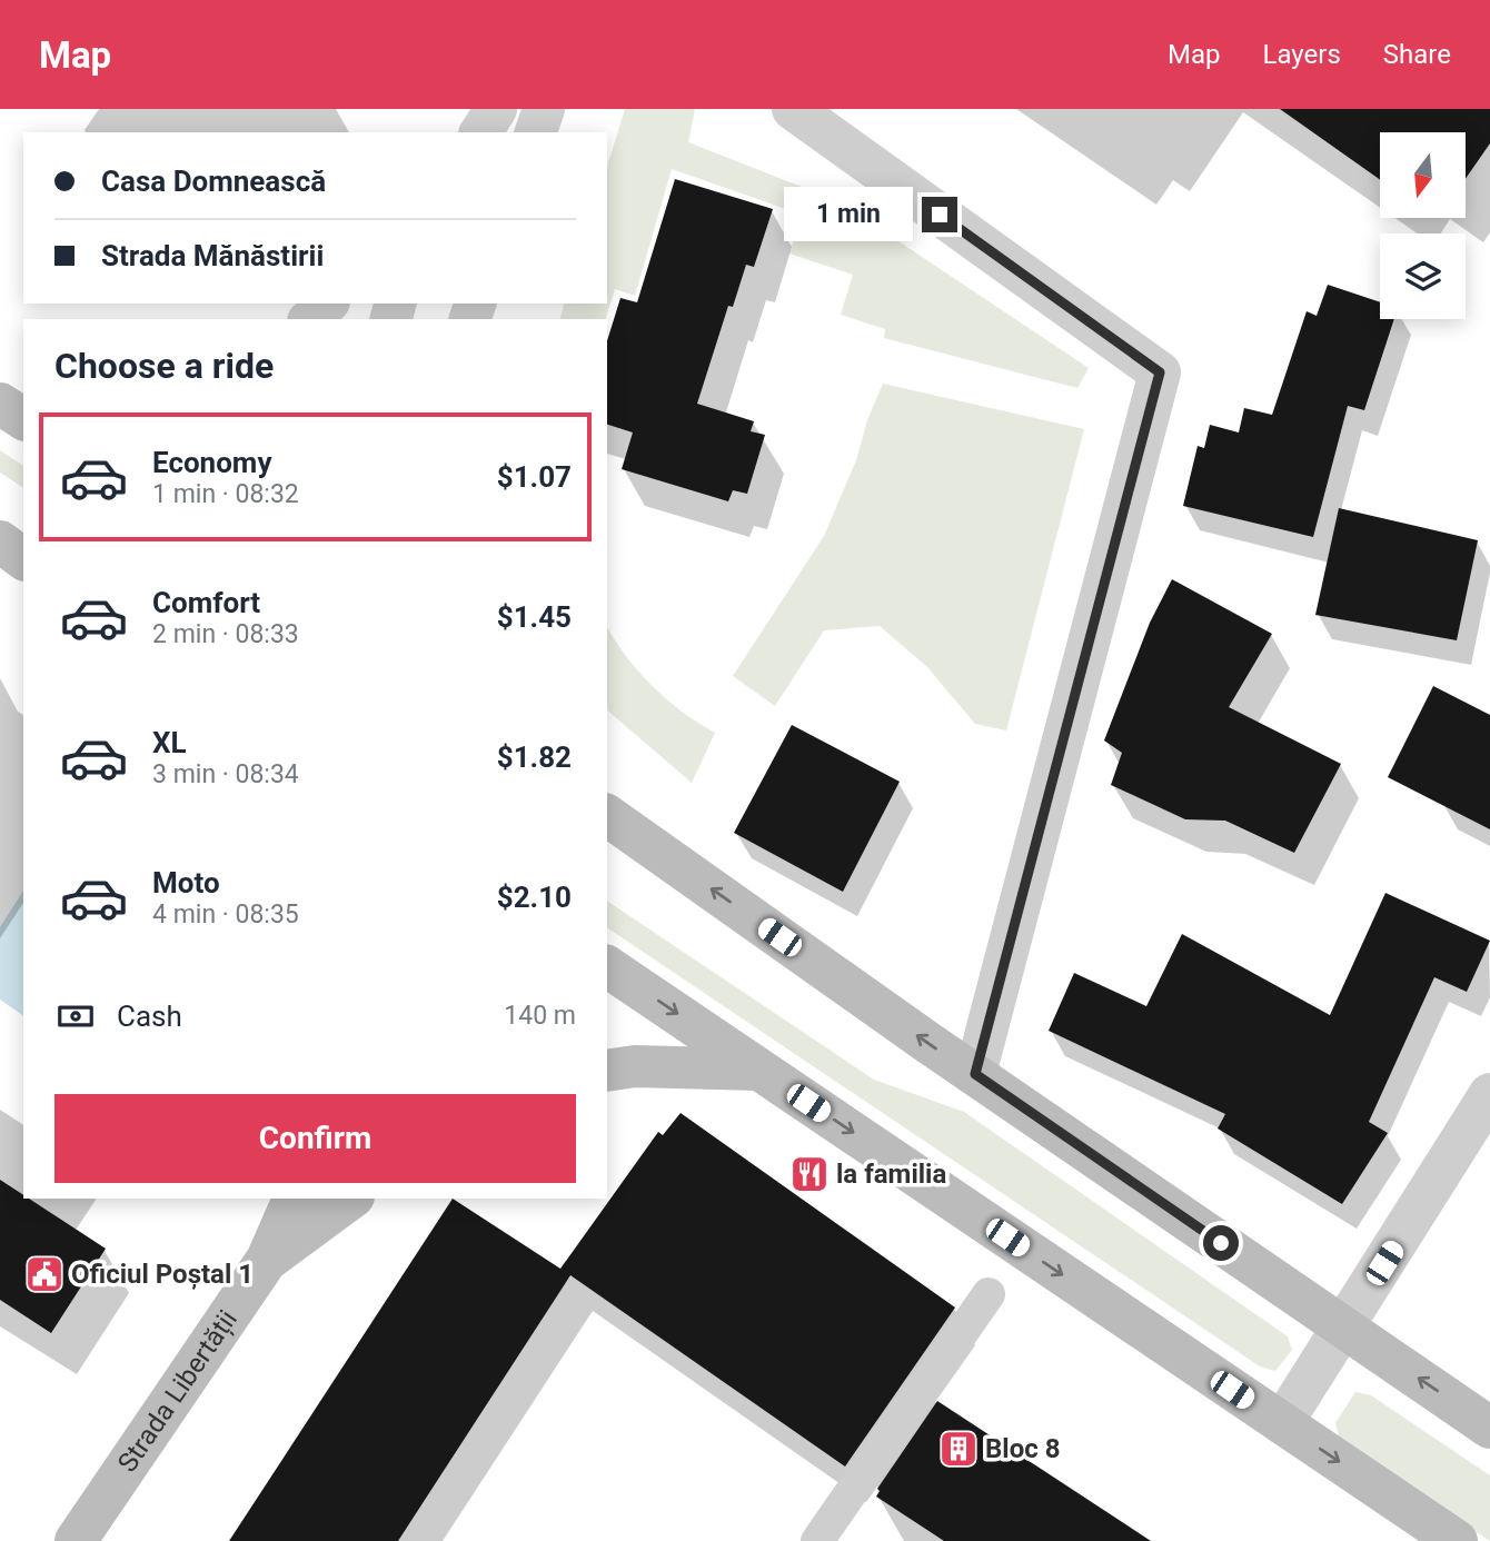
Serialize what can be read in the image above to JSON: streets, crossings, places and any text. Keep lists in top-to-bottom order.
{
  "streets": {
    "main road": ["Strada Libertății"]
  },
  "places": {
    "restaurant": ["la familia"],
    "public building": ["Oficiul Poștal 1"],
    "building": ["Bloc 8"]
  },
  "north": "bottom",
  "page": {
    "header": "Map",
    "nav": ["Map", "Layers", "Share"],
    "banner": ["Casa Domnească", "Strada Mănăstirii"],
    "bubble": "1 min",
    "heading": "Choose a ride",
    "list": [
      {
        "name": "Economy",
        "note": "1 min · 08:32",
        "value": "$1.07"
      },
      {
        "name": "Comfort",
        "note": "2 min · 08:33",
        "value": "$1.45"
      },
      {
        "name": "XL",
        "note": "3 min · 08:34",
        "value": "$1.82"
      },
      {
        "name": "Moto",
        "note": "4 min · 08:35",
        "value": "$2.10"
      }
    ],
    "pay": ["Cash", "140 m"],
    "buttons": "Confirm"
  }
}
